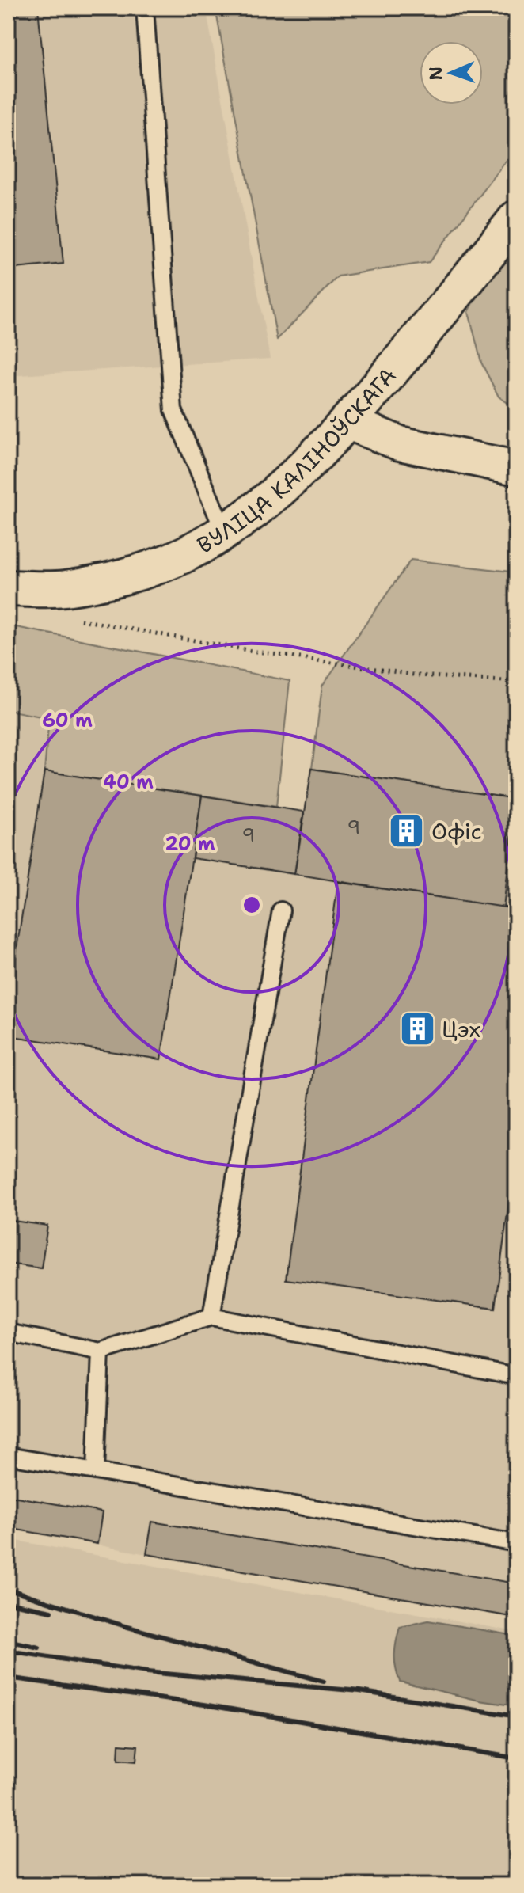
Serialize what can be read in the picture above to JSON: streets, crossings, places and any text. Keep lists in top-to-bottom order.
{
  "streets": {
    "street": ["ВУЛІЦА КАЛІНОЎСКАГА"]
  },
  "places": {
    "building": ["Офіс", "Цэх"]
  },
  "house_numbers": ["9", "9"],
  "north": "left",
  "rings": ["60 m", "40 m", "20 m"]
}
